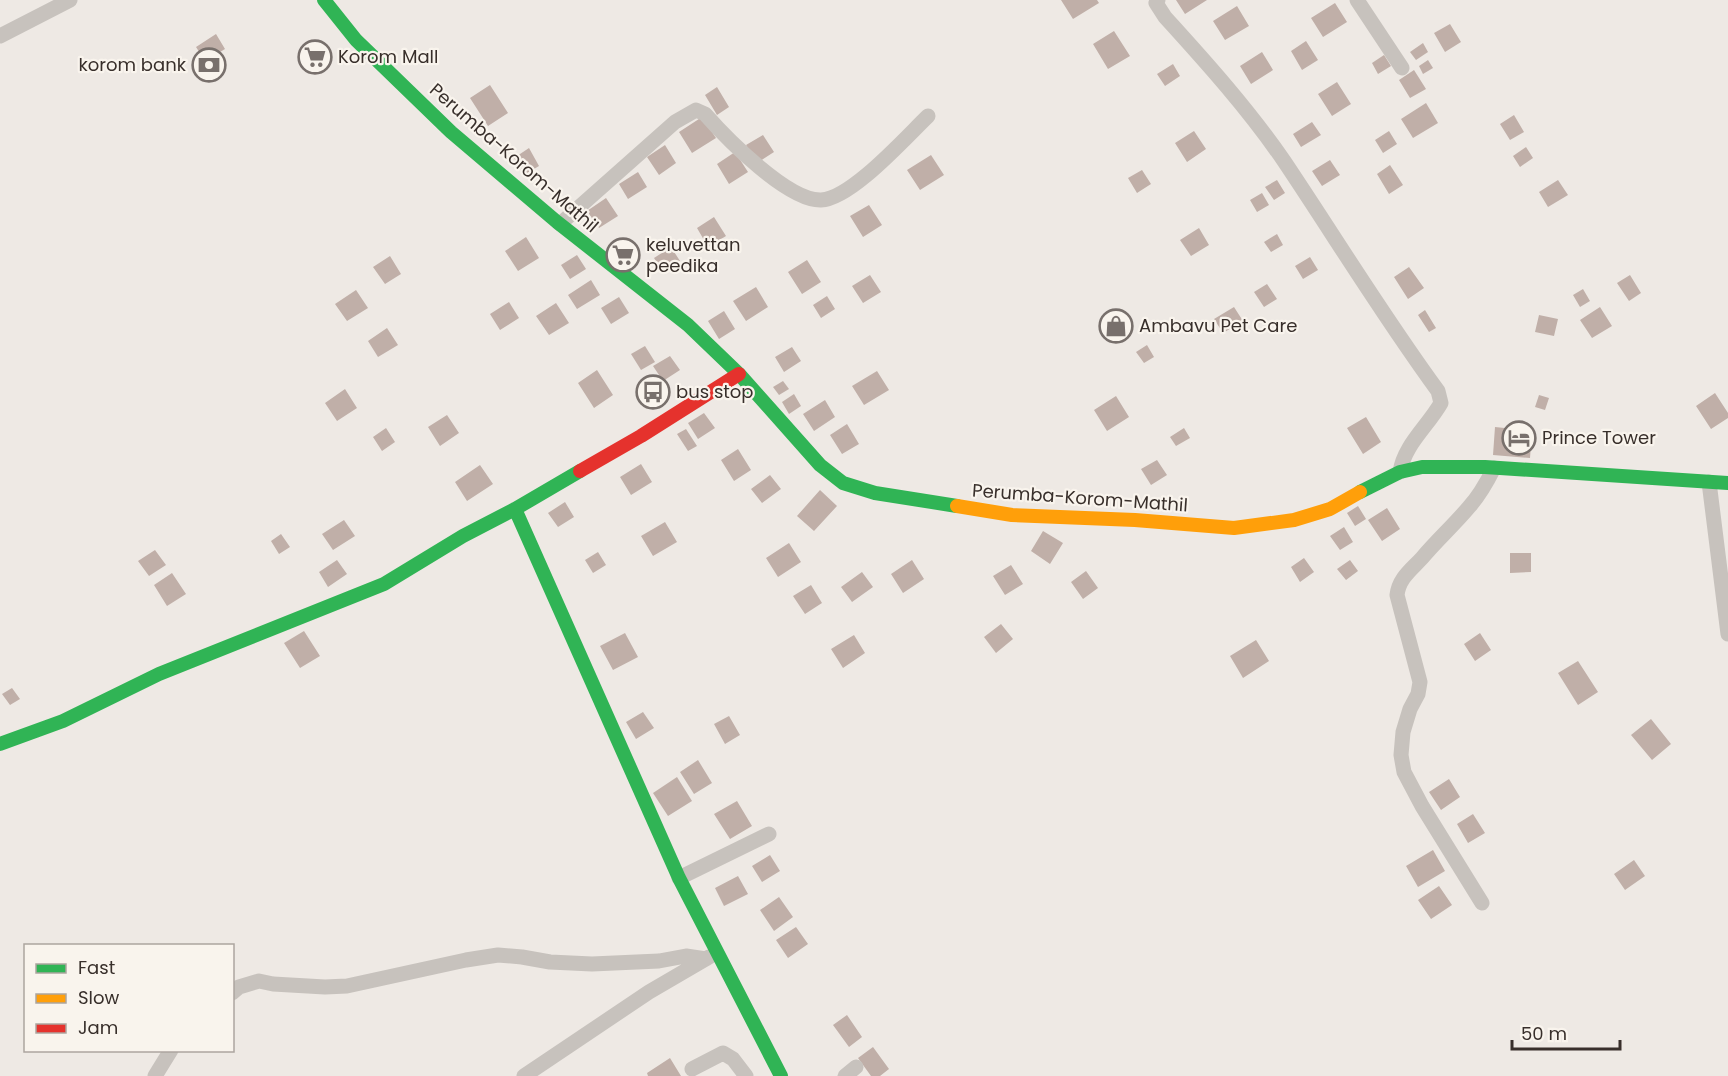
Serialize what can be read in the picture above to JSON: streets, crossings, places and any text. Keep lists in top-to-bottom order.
{
  "streets": {
    "street": ["Perumba-Korom-Mathil"]
  },
  "places": {
    "supermarket": ["Korom Mall", "keluvettan peedika"],
    "bank": ["korom bank"],
    "shop": ["Ambavu Pet Care"],
    "bus stop": ["bus stop"],
    "hotel": ["Prince Tower"]
  },
  "legend": ["Fast", "Slow", "Jam"],
  "scale_bar": "50 m"
}
